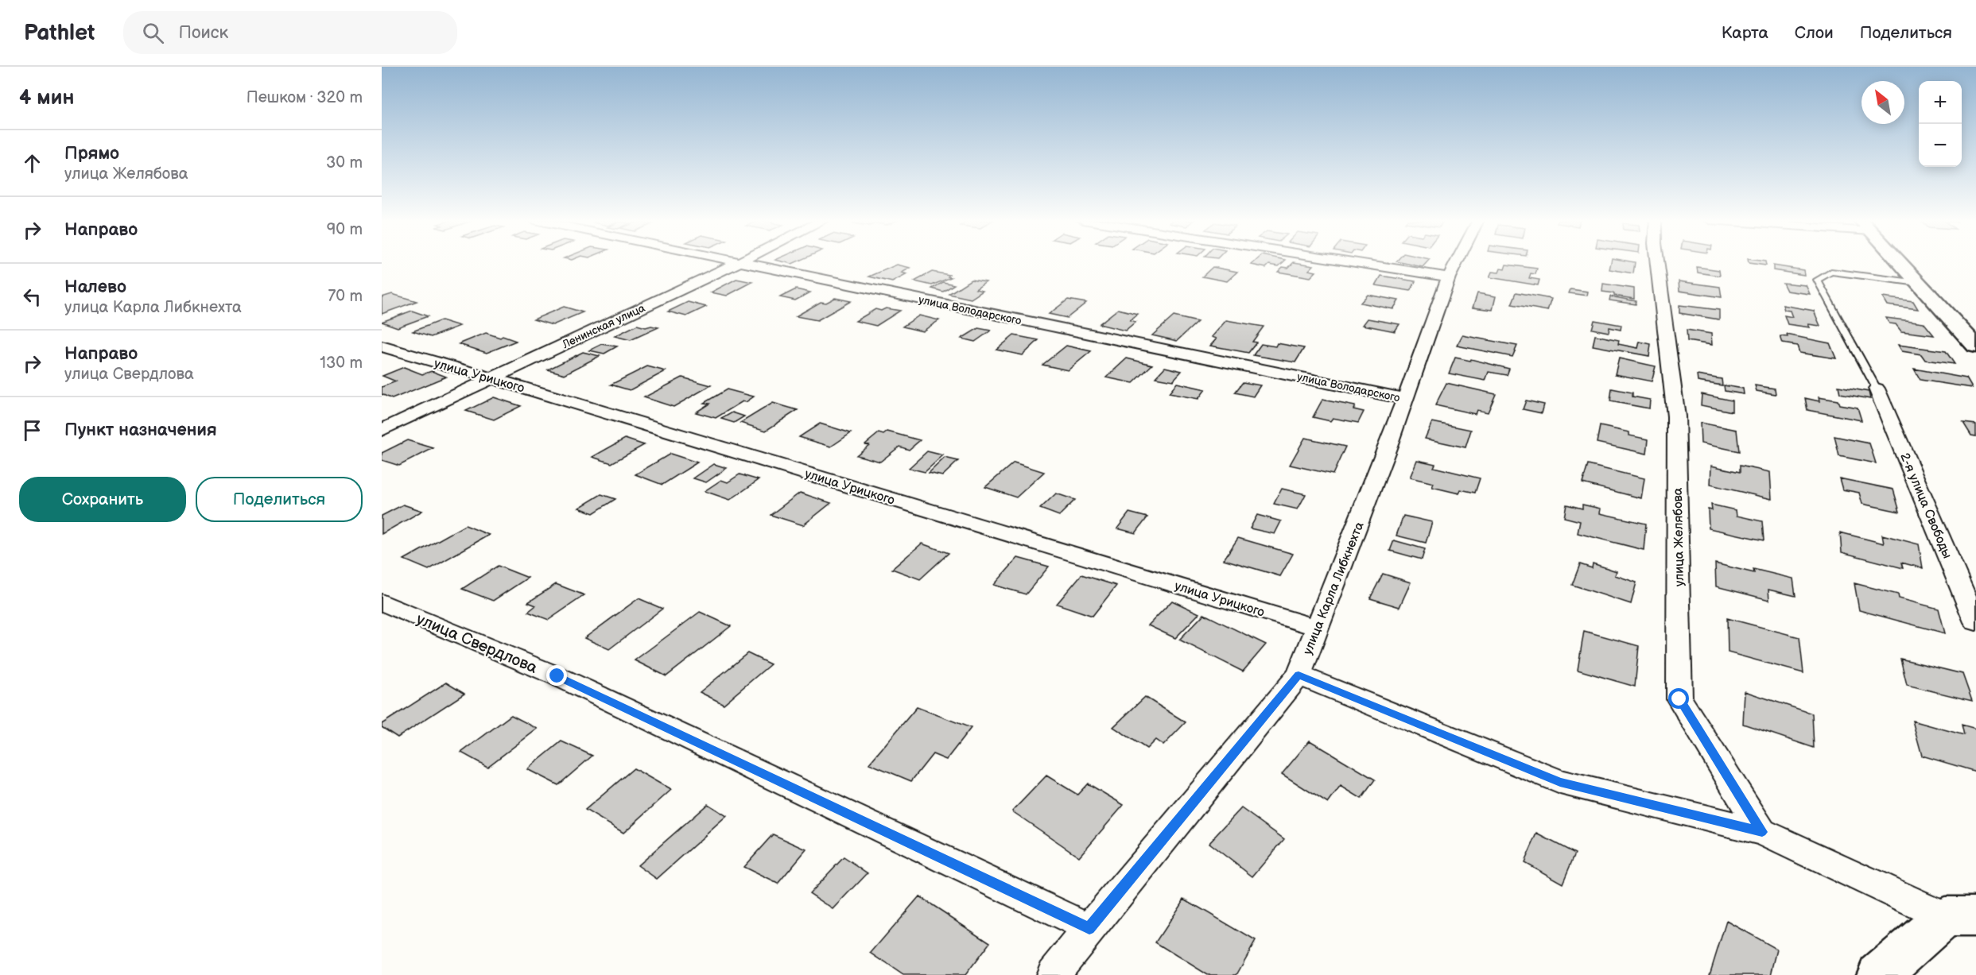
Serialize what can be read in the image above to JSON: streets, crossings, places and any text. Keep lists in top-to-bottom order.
{
  "streets": {
    "street": [
      "улица Володарского",
      "Ленинская улица",
      "улица Урицкого",
      "2-я улица Свободы",
      "улица Желябова",
      "улица Карла Либкнехта",
      "улица Свердлова"
    ]
  },
  "crossings": [
    ["улица Володарского", "улица Карла Либкнехта"],
    ["Ленинская улица", "улица Урицкого"],
    ["улица Урицкого", "улица Карла Либкнехта"],
    ["улица Карла Либкнехта", "улица Свердлова"]
  ],
  "north": "top left",
  "page": {
    "header": "Pathlet",
    "search": "Поиск",
    "nav": ["Карта", "Слои", "Поделиться"],
    "heading": ["4 мин", "Пешком · 320 m"],
    "map_buttons": ["+", "−"],
    "list": [
      ["Прямо", "улица Желябова", "30 m"],
      ["Направо", "90 m"],
      ["Налево", "улица Карла Либкнехта", "70 m"],
      ["Направо", "улица Свердлова", "130 m"],
      "Пункт назначения"
    ],
    "buttons": ["Сохранить", "Поделиться"]
  }
}
